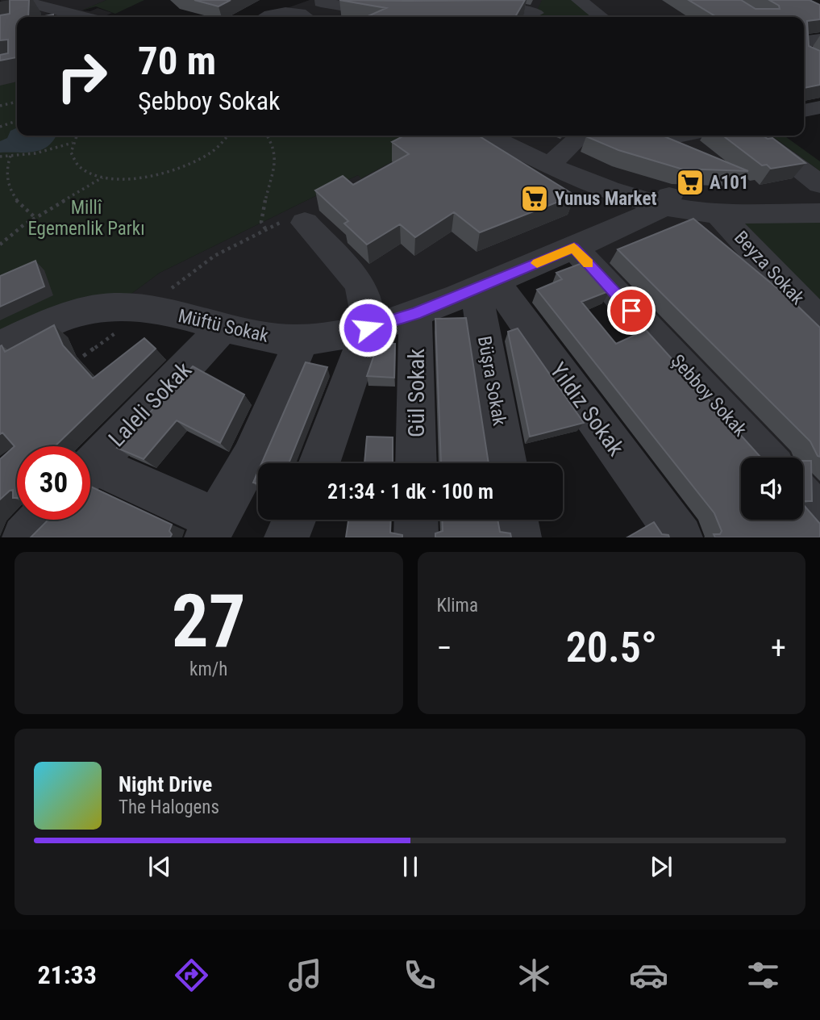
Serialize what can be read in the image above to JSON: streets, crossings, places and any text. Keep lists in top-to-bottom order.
{
  "streets": {
    "street": [
      "Beyza Sokak",
      "Müftü Sokak",
      "Büşra Sokak",
      "Gül Sokak",
      "Şebboy Sokak",
      "Laleli Sokak",
      "Yıldız Sokak"
    ]
  },
  "crossings": [
    ["Müftü Sokak", "Büşra Sokak"],
    ["Müftü Sokak", "Gül Sokak"],
    ["Müftü Sokak", "Şebboy Sokak"],
    ["Müftü Sokak", "Laleli Sokak"],
    ["Müftü Sokak", "Yıldız Sokak"],
    ["Büşra Sokak", "Yıldız Sokak"]
  ],
  "parks": ["Millî Egemenlik Parkı"],
  "places": {
    "supermarket": ["A101", "Yunus Market"]
  },
  "page": {
    "turn": ["70 m", "Şebboy Sokak"],
    "limit": "30",
    "trip": "21:34 · 1 dk · 100 m",
    "tile": [
      ["27", "km/h"],
      "Klima"
    ],
    "heat": ["−", "20.5°", "+"],
    "song": ["Night Drive", "The Halogens"],
    "tabs": "21:33"
  }
}
